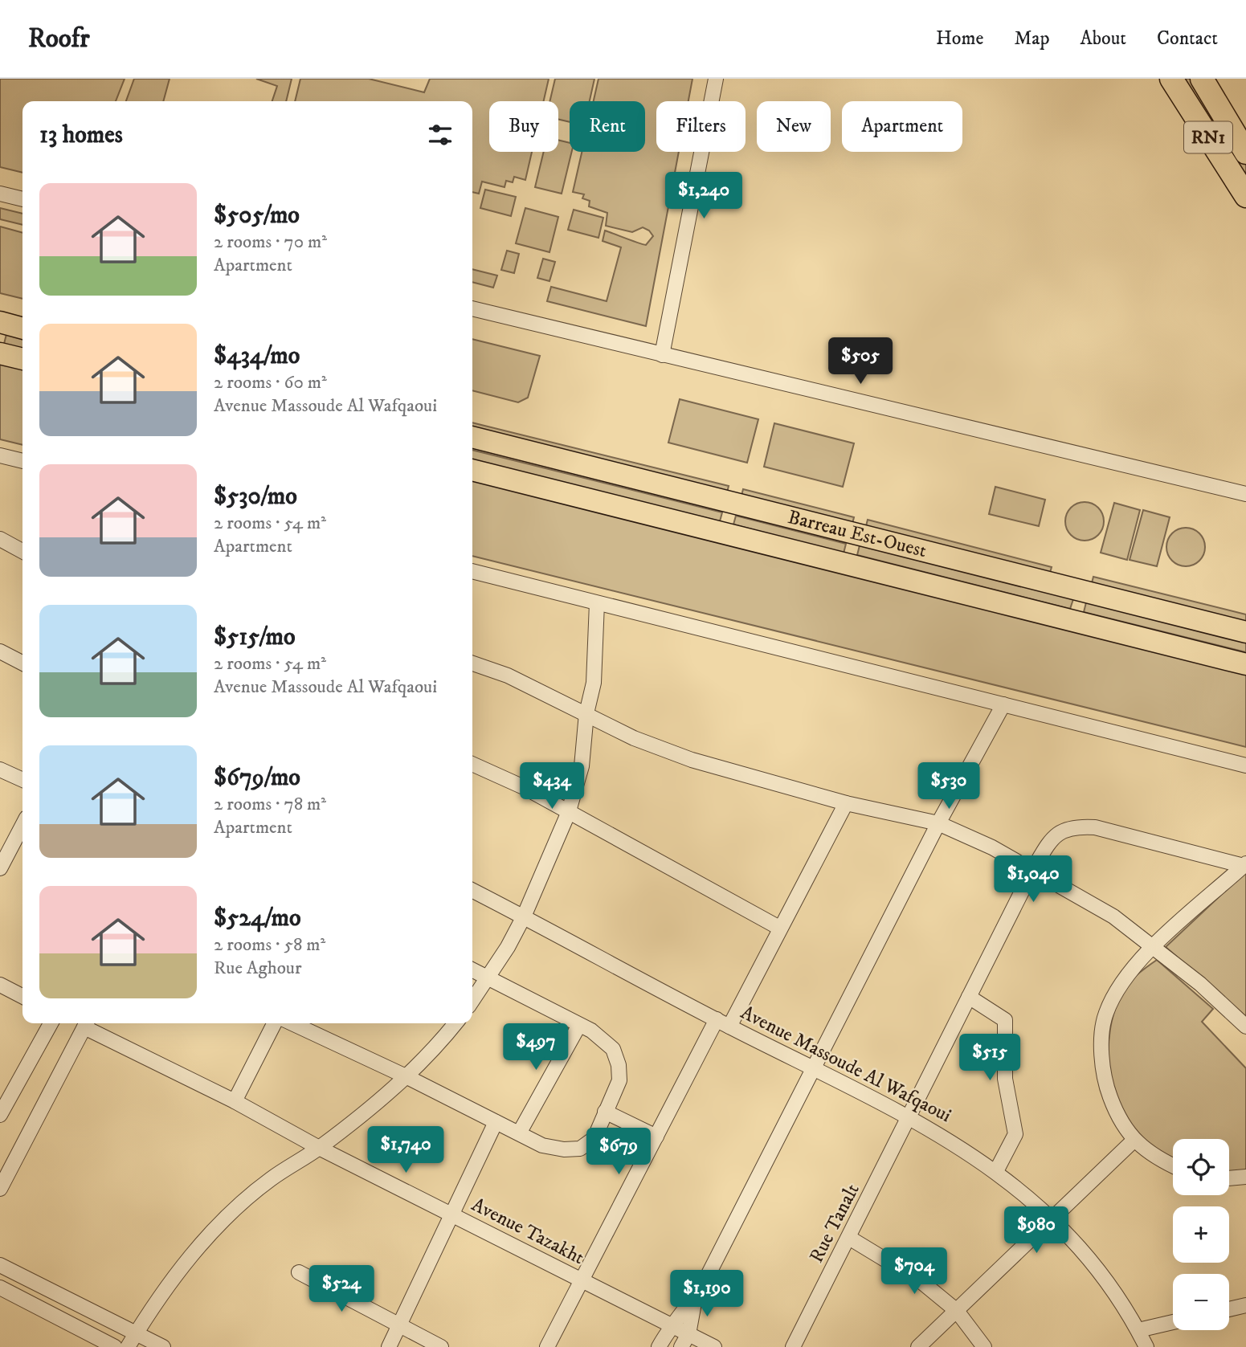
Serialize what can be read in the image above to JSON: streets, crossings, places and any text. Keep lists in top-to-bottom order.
{
  "streets": {
    "highway": ["RN1"],
    "main road": ["Barreau Est-Ouest"],
    "street": ["Avenue Massoude Al Wafqaoui", "Rue Tanalt", "Avenue Tazakht"]
  },
  "crossings": [
    ["Avenue Massoude Al Wafqaoui", "Rue Tanalt"]
  ],
  "page": {
    "header": "Roofr",
    "nav": [
      "Home",
      "Map",
      "About",
      "Contact"
    ],
    "chip": [
      "Buy",
      "Rent",
      "Filters",
      "New",
      "Apartment"
    ],
    "heading": "13 homes",
    "list": [
      {
        "name": "$505/mo",
        "note": "2 rooms · 70 m² · Apartment"
      },
      {
        "name": "$434/mo",
        "note": "2 rooms · 60 m² · Avenue Massoude Al Wafqaoui"
      },
      {
        "name": "$530/mo",
        "note": "2 rooms · 54 m² · Apartment"
      },
      {
        "name": "$515/mo",
        "note": "2 rooms · 54 m² · Avenue Massoude Al Wafqaoui"
      },
      {
        "name": "$679/mo",
        "note": "2 rooms · 78 m² · Apartment"
      },
      {
        "name": "$524/mo",
        "note": "2 rooms · 58 m² · Rue Aghour"
      }
    ],
    "price": [
      "$1,240",
      "$505",
      "$434",
      "$530",
      "$1,040",
      "$497",
      "$515",
      "$1,740",
      "$679",
      "$980",
      "$704",
      "$524",
      "$1,190"
    ],
    "map_buttons": ["+", "−"]
  }
}
